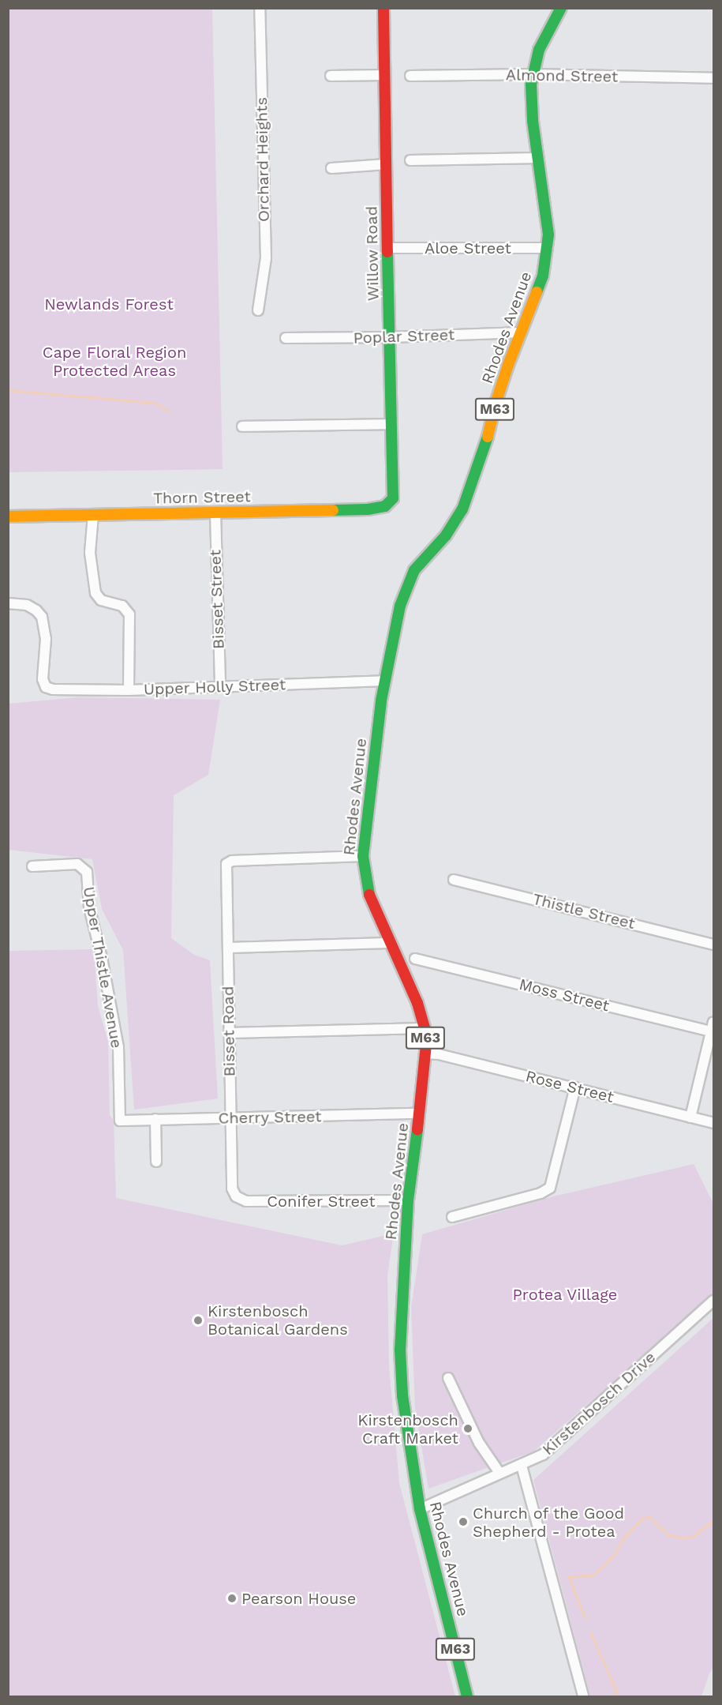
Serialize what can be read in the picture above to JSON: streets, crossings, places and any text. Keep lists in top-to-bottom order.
{
  "streets": {
    "main road": [
      "Willow Road",
      "Rhodes Avenue",
      "M63",
      "Thorn Street"
    ],
    "street": [
      "Almond Street",
      "Orchard Heights",
      "Aloe Street",
      "Poplar Street",
      "Bisset Street",
      "Upper Holly Street",
      "Thistle Street",
      "Upper Thistle Avenue",
      "Moss Street",
      "Bisset Road",
      "Rose Street",
      "Cherry Street",
      "Conifer Street",
      "Kirstenbosch Drive"
    ]
  },
  "crossings": [
    ["Almond Street", "Rhodes Avenue"],
    ["Aloe Street", "Willow Road"],
    ["Aloe Street", "Rhodes Avenue"],
    ["Willow Road", "Poplar Street"],
    ["Willow Road", "Thorn Street"],
    ["Rhodes Avenue", "Poplar Street"],
    ["Rhodes Avenue", "Upper Holly Street"],
    ["Rhodes Avenue", "Bisset Road"],
    ["Rhodes Avenue", "Rose Street"],
    ["Rhodes Avenue", "Cherry Street"],
    ["Rhodes Avenue", "Conifer Street"],
    ["Rhodes Avenue", "Kirstenbosch Drive"],
    ["Thorn Street", "Bisset Street"],
    ["Bisset Street", "Upper Holly Street"],
    ["Upper Thistle Avenue", "Cherry Street"],
    ["Bisset Road", "Cherry Street"],
    ["Bisset Road", "Conifer Street"]
  ],
  "parks": ["Newlands Forest", "Cape Floral Region Protected Areas", "Protea Village"],
  "places": [
    "Kirstenbosch Botanical Gardens",
    "Kirstenbosch Craft Market",
    "Church of the Good Shepherd - Protea",
    "Pearson House"
  ]
}
